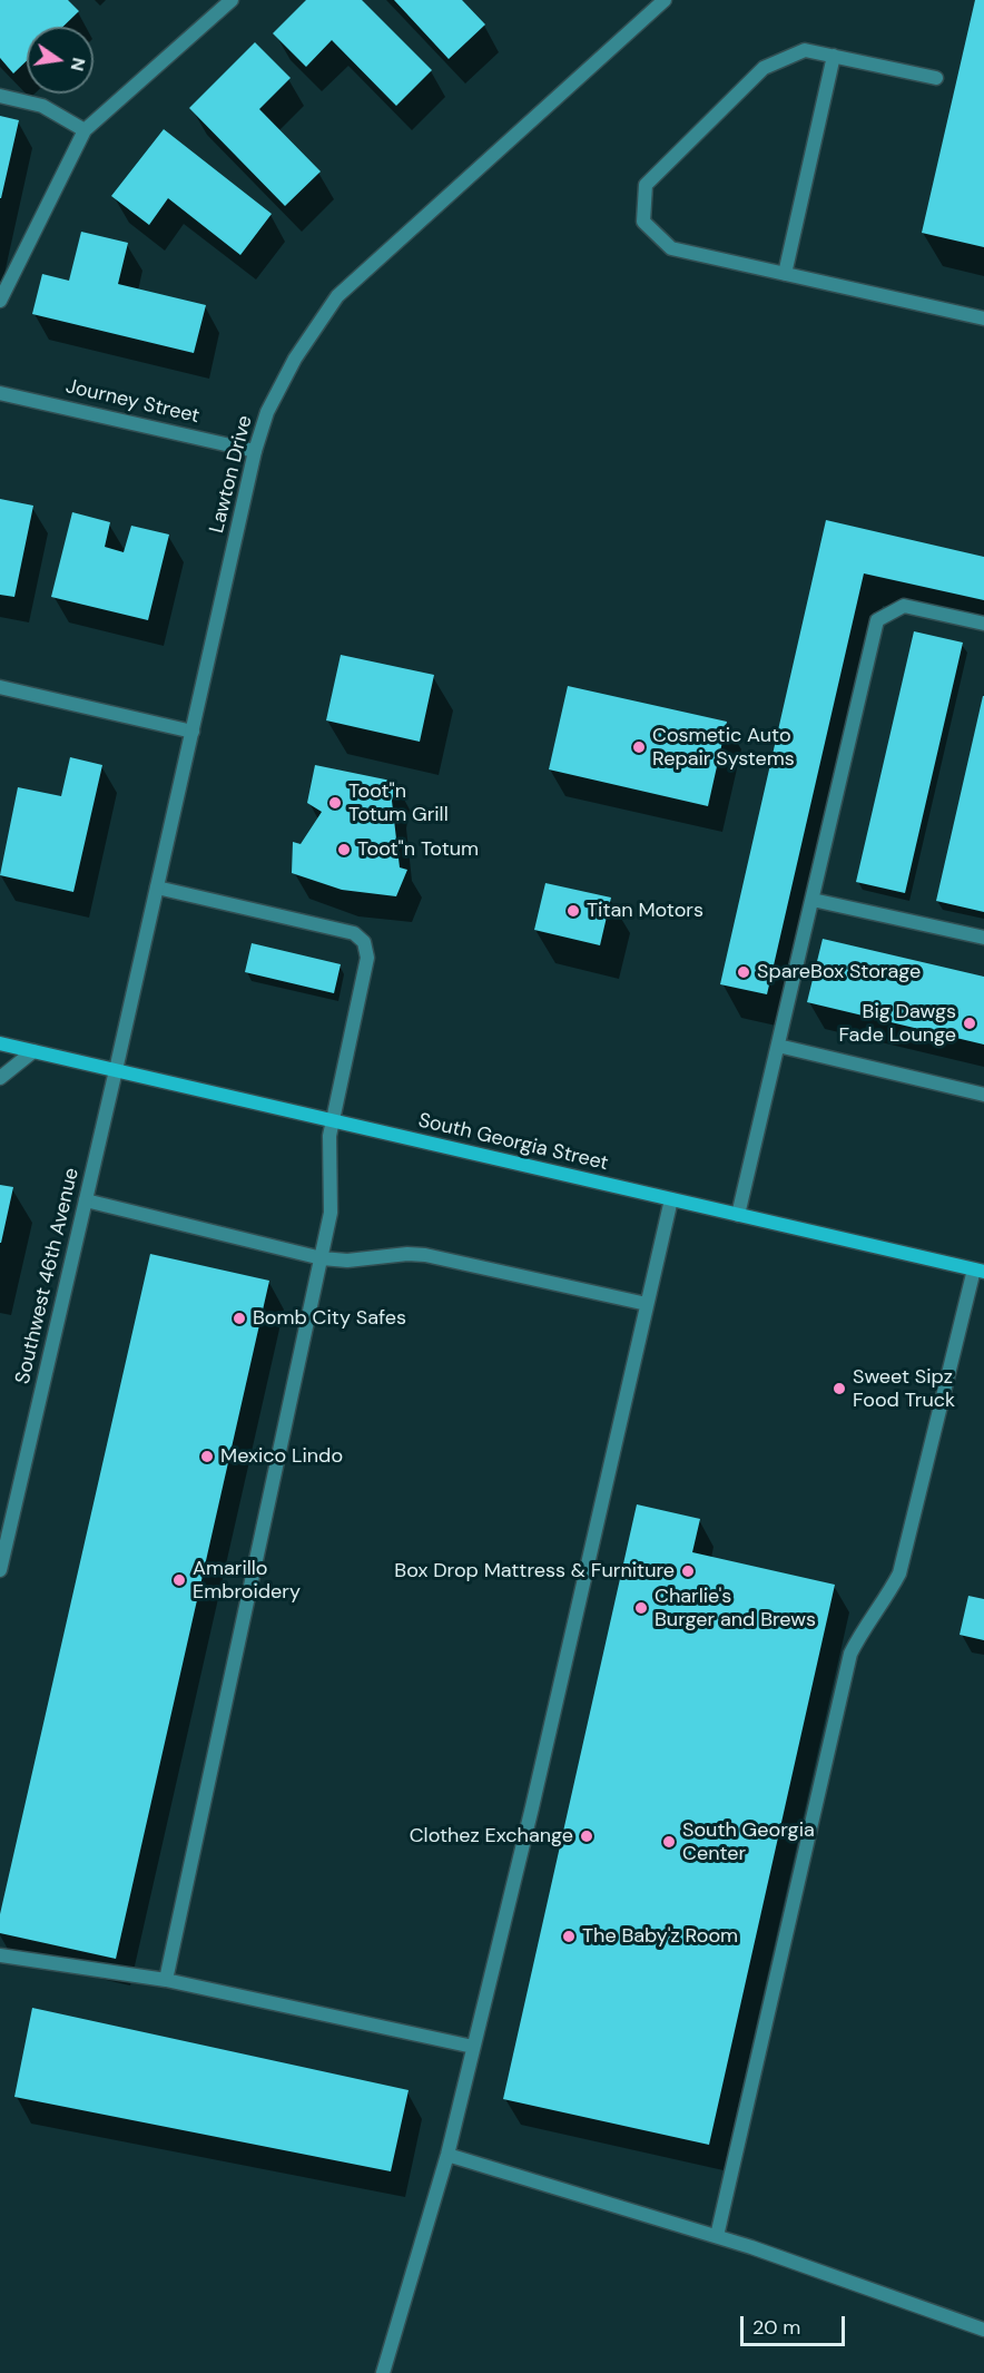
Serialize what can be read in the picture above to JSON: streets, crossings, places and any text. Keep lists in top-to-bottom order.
{
  "streets": {
    "main road": ["South Georgia Street"],
    "street": ["Journey Street", "Lawton Drive", "Southwest 46th Avenue"]
  },
  "crossings": [
    ["Journey Street", "Lawton Drive"],
    ["Lawton Drive", "South Georgia Street"],
    ["Lawton Drive", "Southwest 46th Avenue"],
    ["South Georgia Street", "Southwest 46th Avenue"]
  ],
  "places": [
    "Cosmetic Auto Repair Systems",
    "Toot\"n Totum Grill",
    "Toot\"n Totum",
    "Titan Motors",
    "SpareBox Storage",
    "Big Dawgs Fade Lounge",
    "Bomb City Safes",
    "Sweet Sipz Food Truck",
    "Mexico Lindo",
    "Box Drop Mattress & Furniture",
    "Amarillo Embroidery",
    "Charlie's Burger and Brews",
    "Clothez Exchange",
    "South Georgia Center",
    "The Baby'z Room"
  ],
  "scale_bar": "20 m",
  "north": "right"
}
